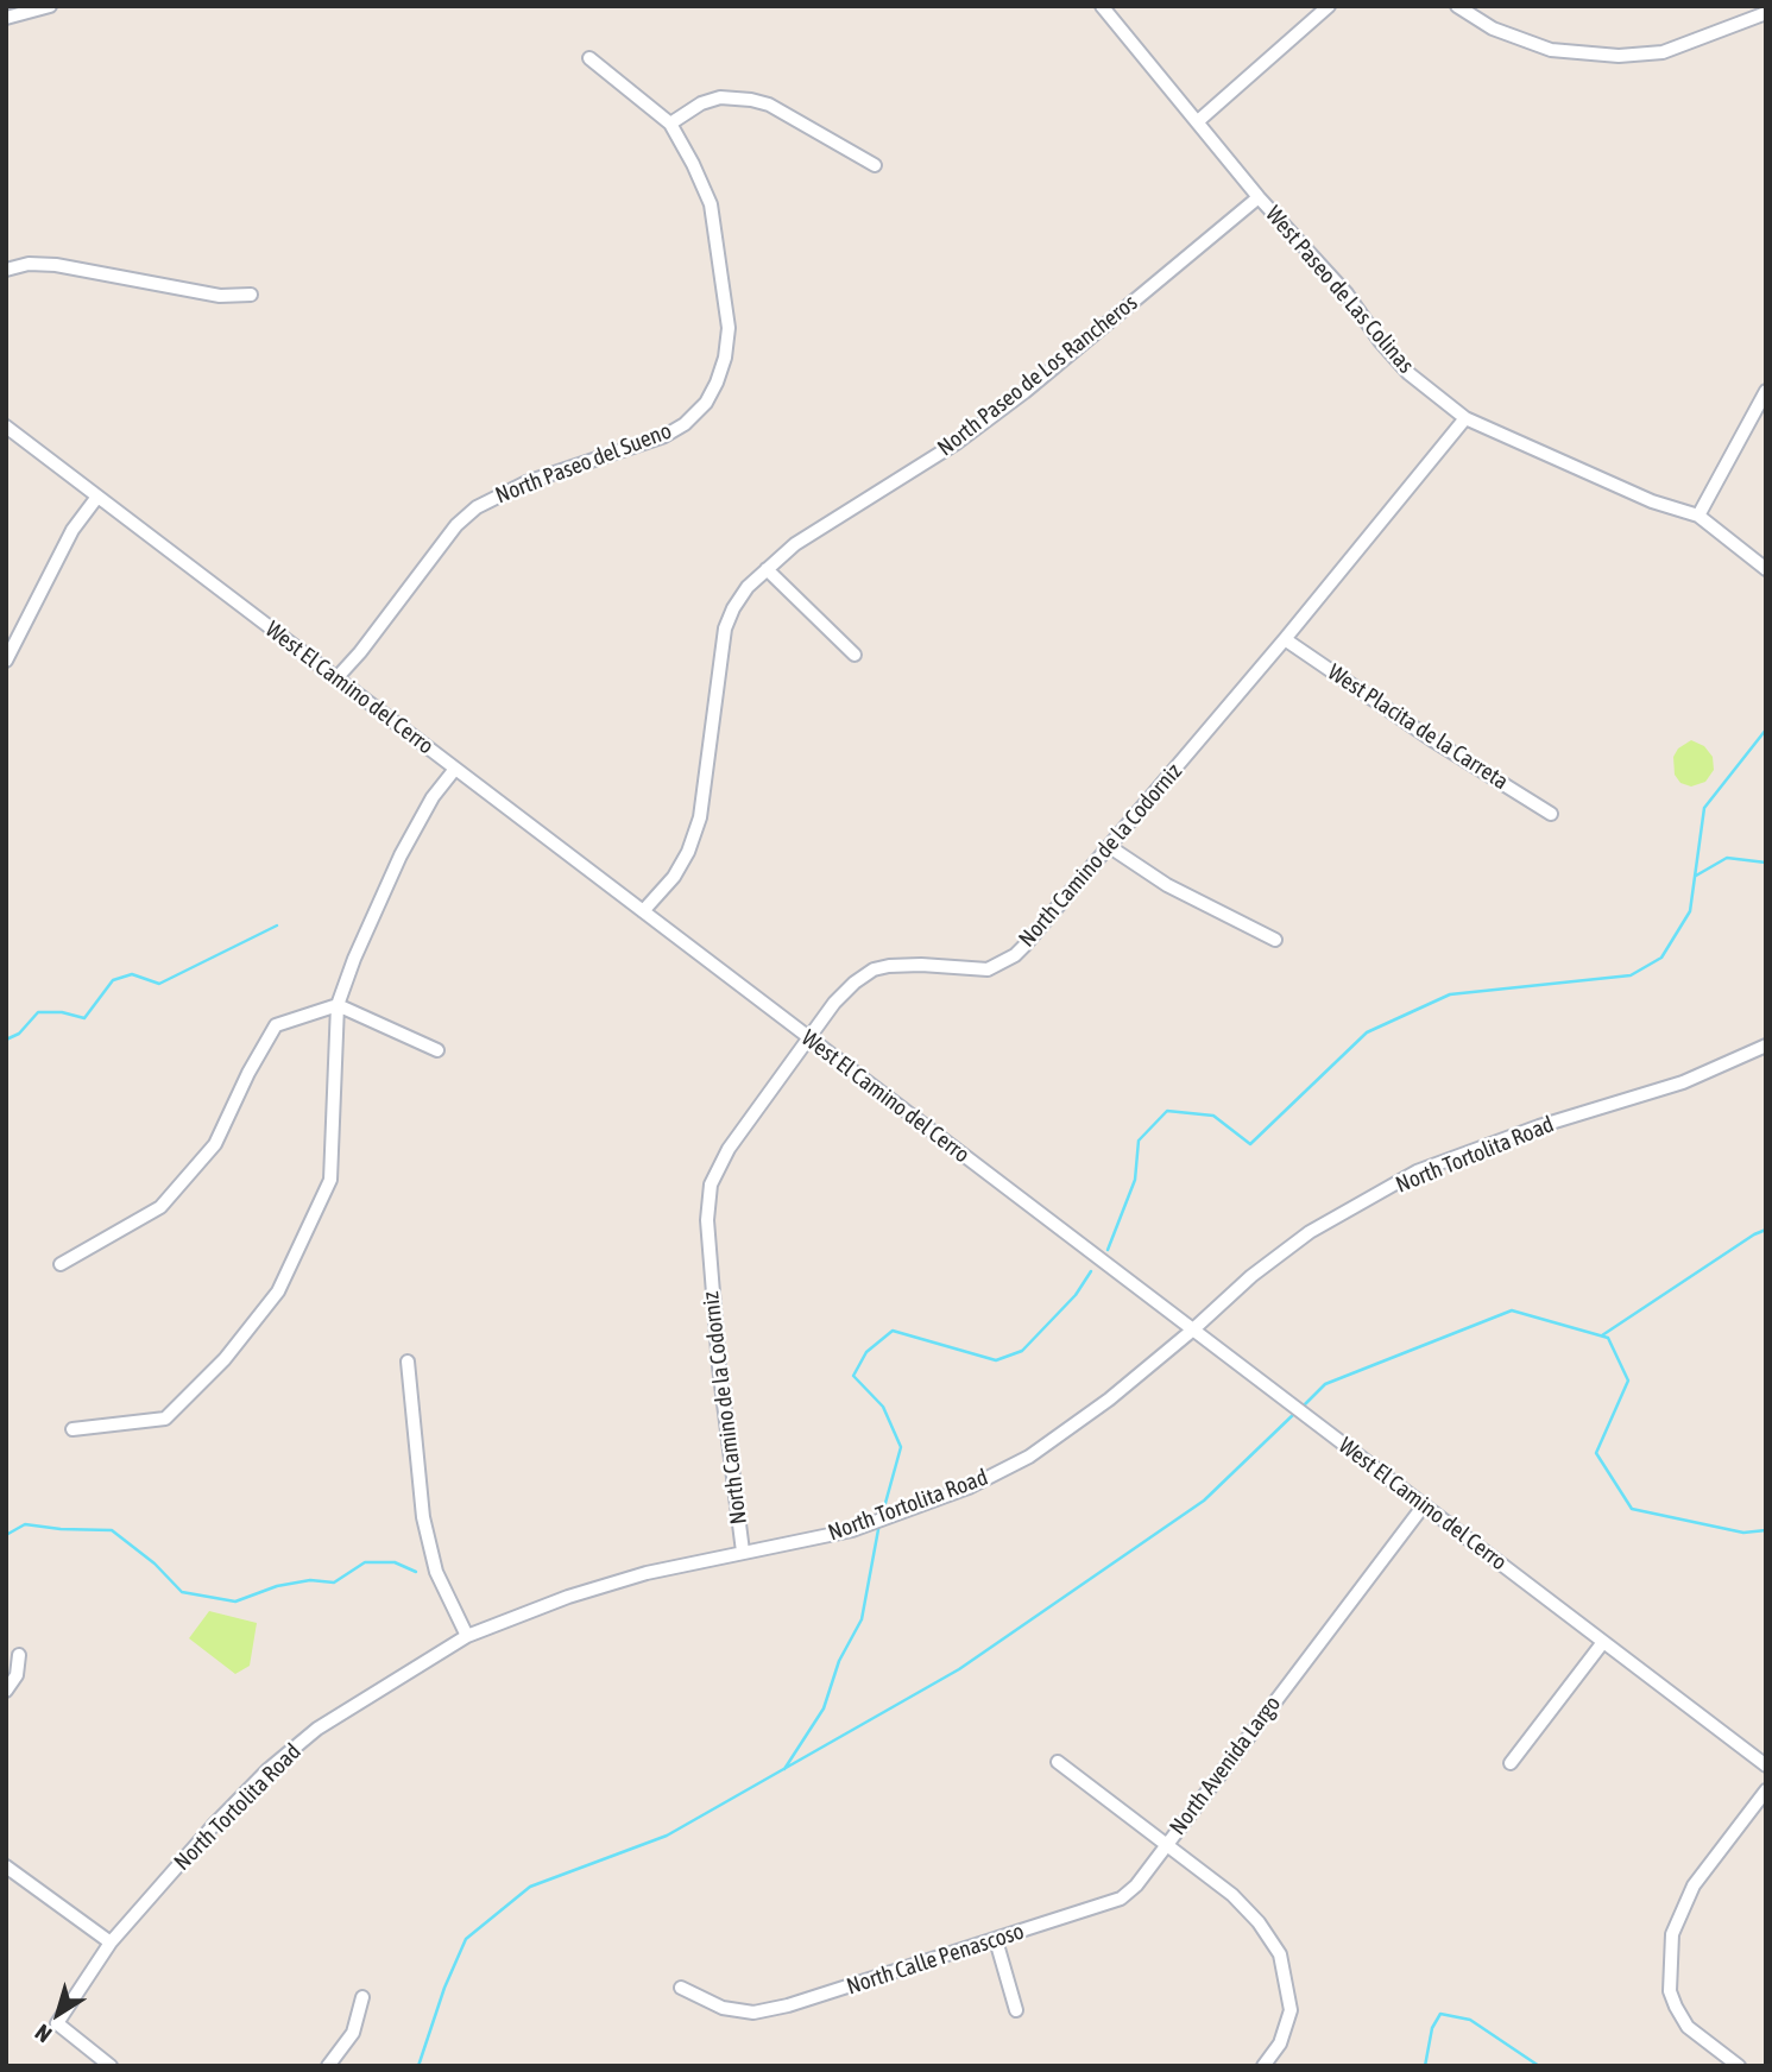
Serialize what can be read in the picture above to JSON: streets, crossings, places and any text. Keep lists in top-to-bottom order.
{
  "streets": {
    "street": [
      "West Paseo de Las Colinas",
      "North Paseo de Los Rancheros",
      "North Paseo del Sueno",
      "West El Camino del Cerro",
      "West Placita de la Carreta",
      "North Camino de la Codorniz",
      "North Tortolita Road",
      "North Avenida Largo",
      "North Calle Penascoso"
    ]
  },
  "crossings": [
    ["West Paseo de Las Colinas", "North Paseo de Los Rancheros"],
    ["West Paseo de Las Colinas", "North Camino de la Codorniz"],
    ["North Paseo de Los Rancheros", "West El Camino del Cerro"],
    ["North Paseo del Sueno", "West El Camino del Cerro"],
    ["West El Camino del Cerro", "North Camino de la Codorniz"],
    ["West El Camino del Cerro", "North Tortolita Road"],
    ["West El Camino del Cerro", "North Avenida Largo"],
    ["West Placita de la Carreta", "North Camino de la Codorniz"],
    ["North Camino de la Codorniz", "North Tortolita Road"],
    ["North Avenida Largo", "North Calle Penascoso"]
  ],
  "north": "bottom left"
}
